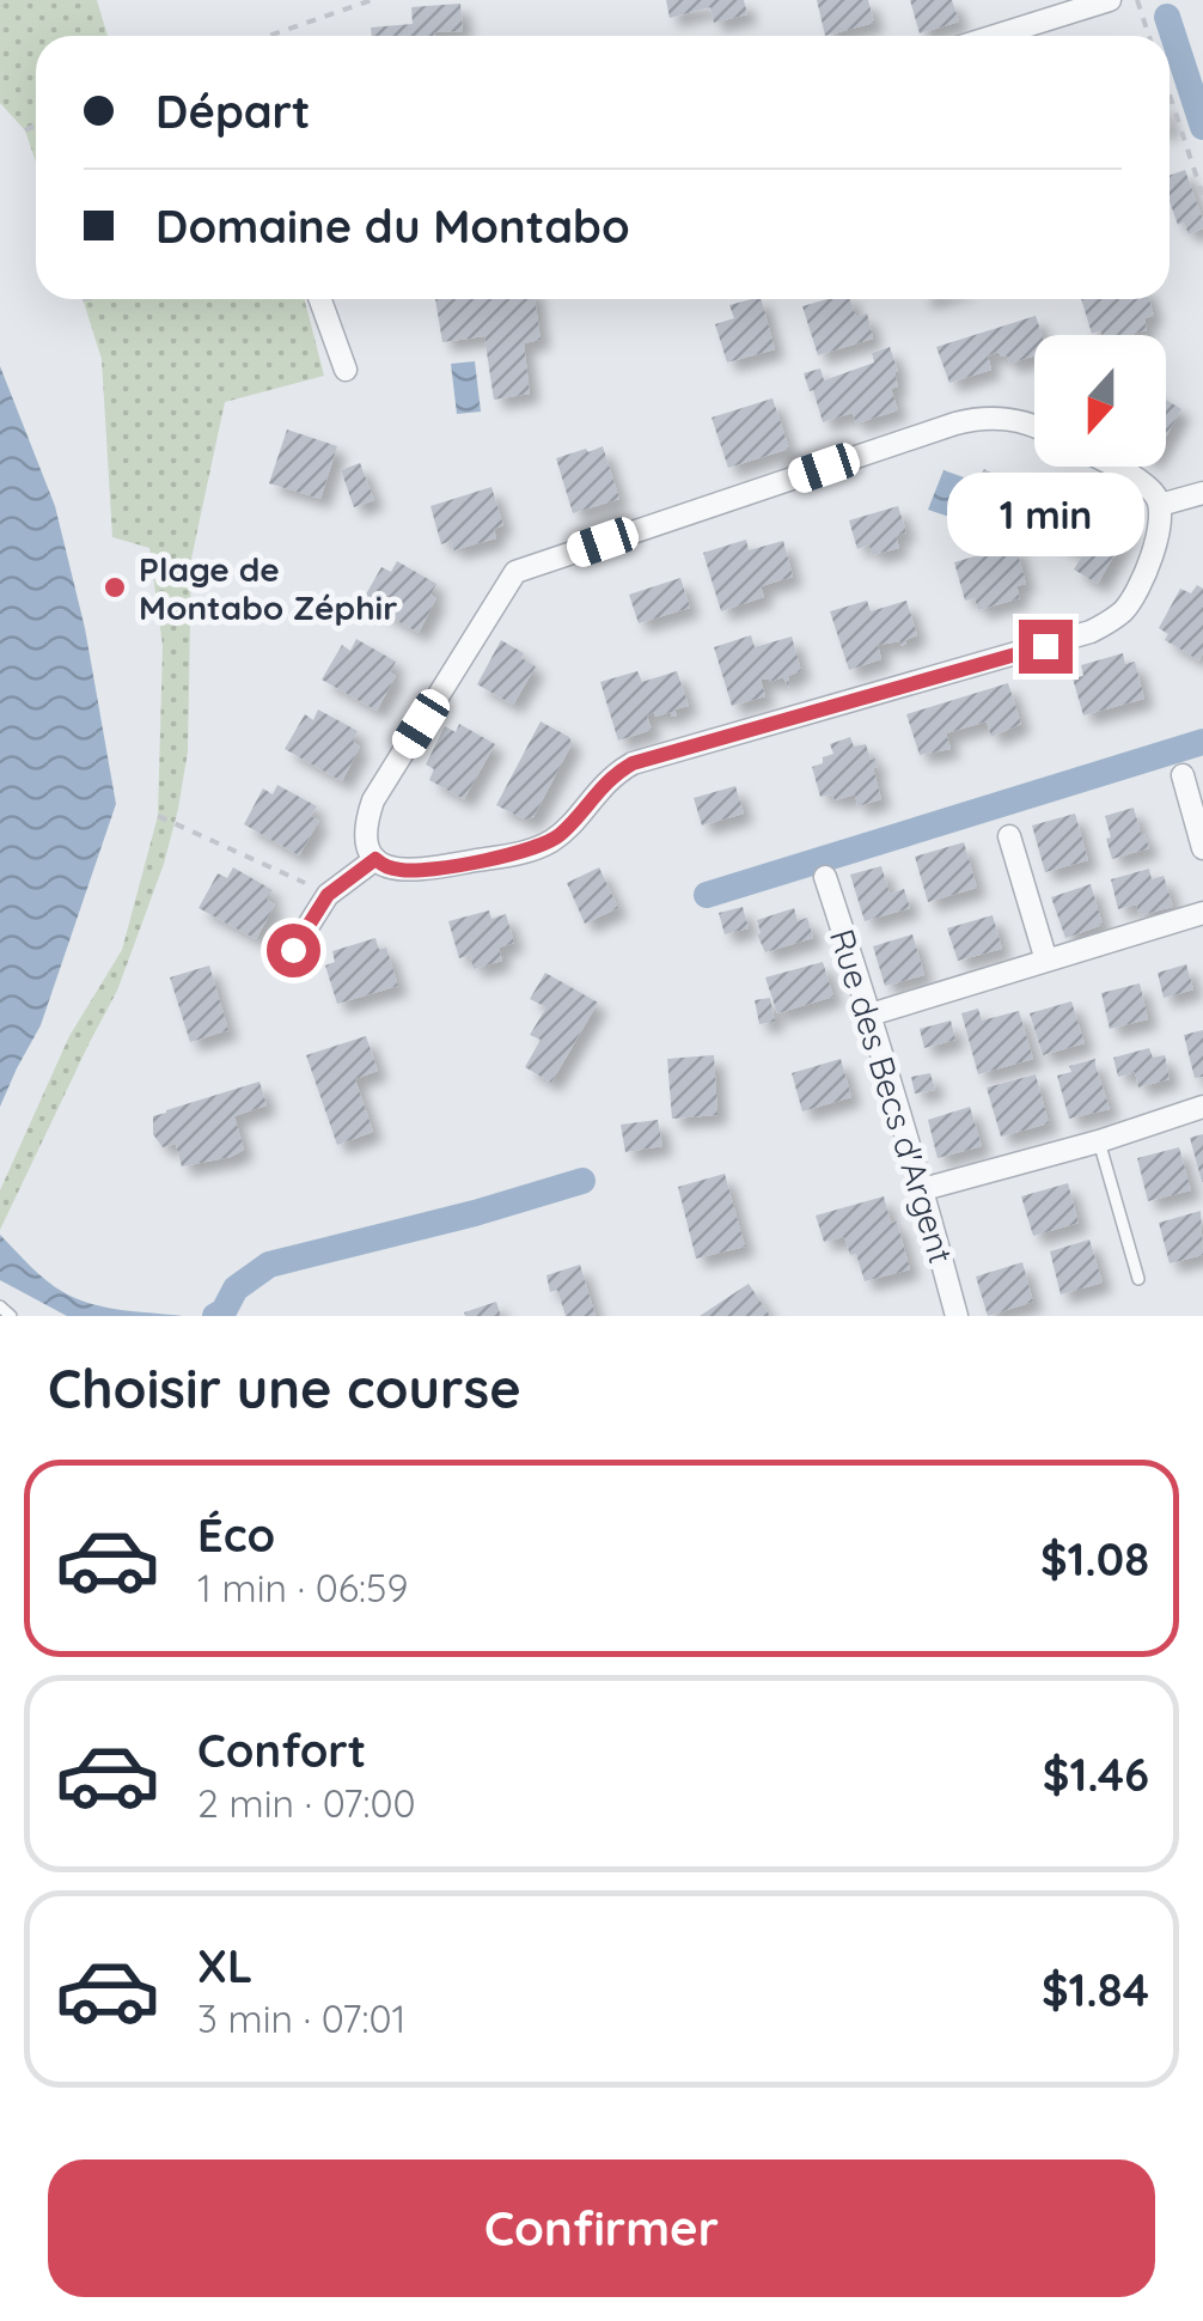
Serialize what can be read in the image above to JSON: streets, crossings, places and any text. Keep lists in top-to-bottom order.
{
  "streets": {
    "street": ["Rue des Becs d'Argent"]
  },
  "places": ["Plage de Montabo Zéphir"],
  "north": "bottom",
  "page": {
    "banner": ["Départ", "Domaine du Montabo"],
    "bubble": "1 min",
    "heading": "Choisir une course",
    "list": [
      {
        "name": "Éco",
        "note": "1 min · 06:59",
        "value": "$1.08"
      },
      {
        "name": "Confort",
        "note": "2 min · 07:00",
        "value": "$1.46"
      },
      {
        "name": "XL",
        "note": "3 min · 07:01",
        "value": "$1.84"
      }
    ],
    "buttons": "Confirmer"
  }
}
